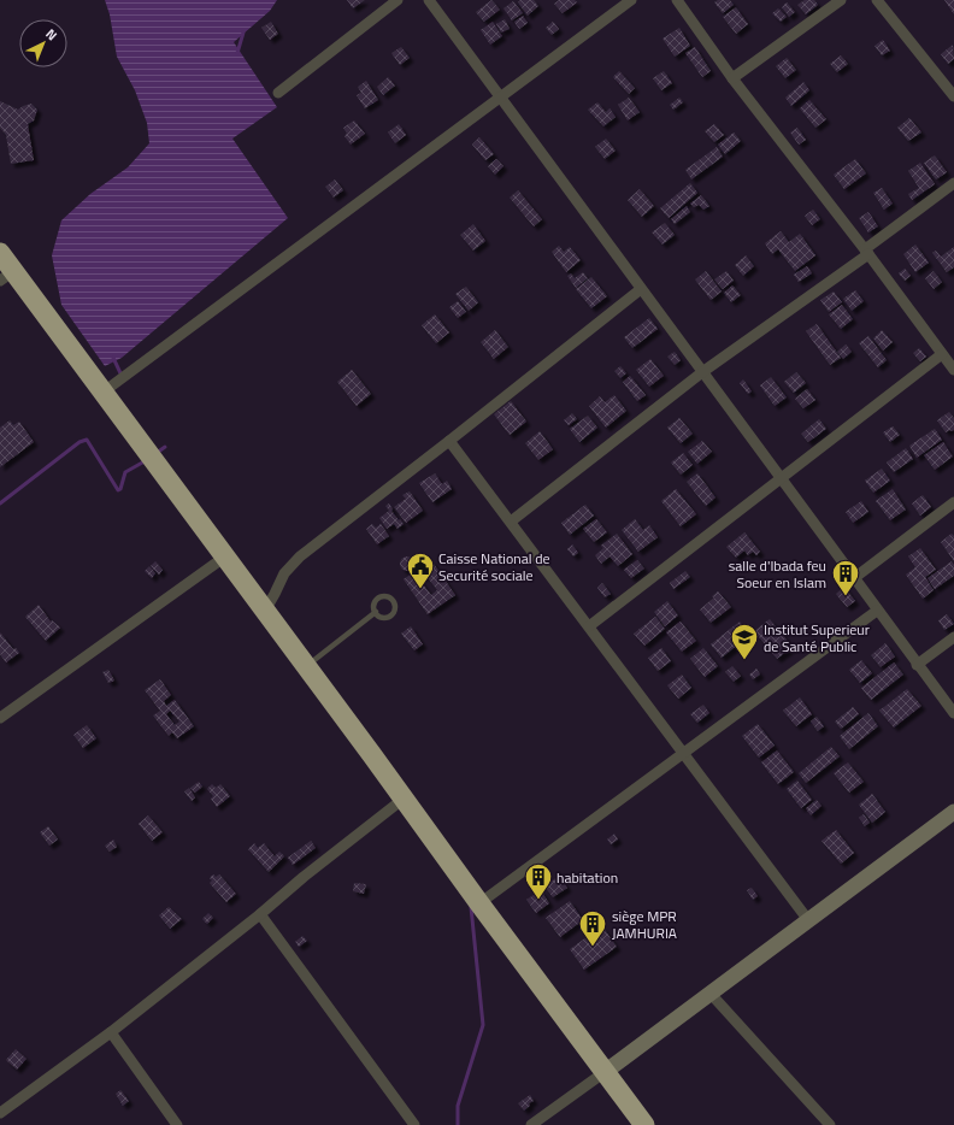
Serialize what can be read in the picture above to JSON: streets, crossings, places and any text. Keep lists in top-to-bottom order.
{
  "places": {
    "public building": ["Caisse National de Securité sociale"],
    "building": ["salle d'Ibada feu Soeur en Islam", "habitation", "siège MPR JAMHURIA"],
    "school or university": ["Institut Superieur de Santé Public"]
  },
  "north": "top right"
}
